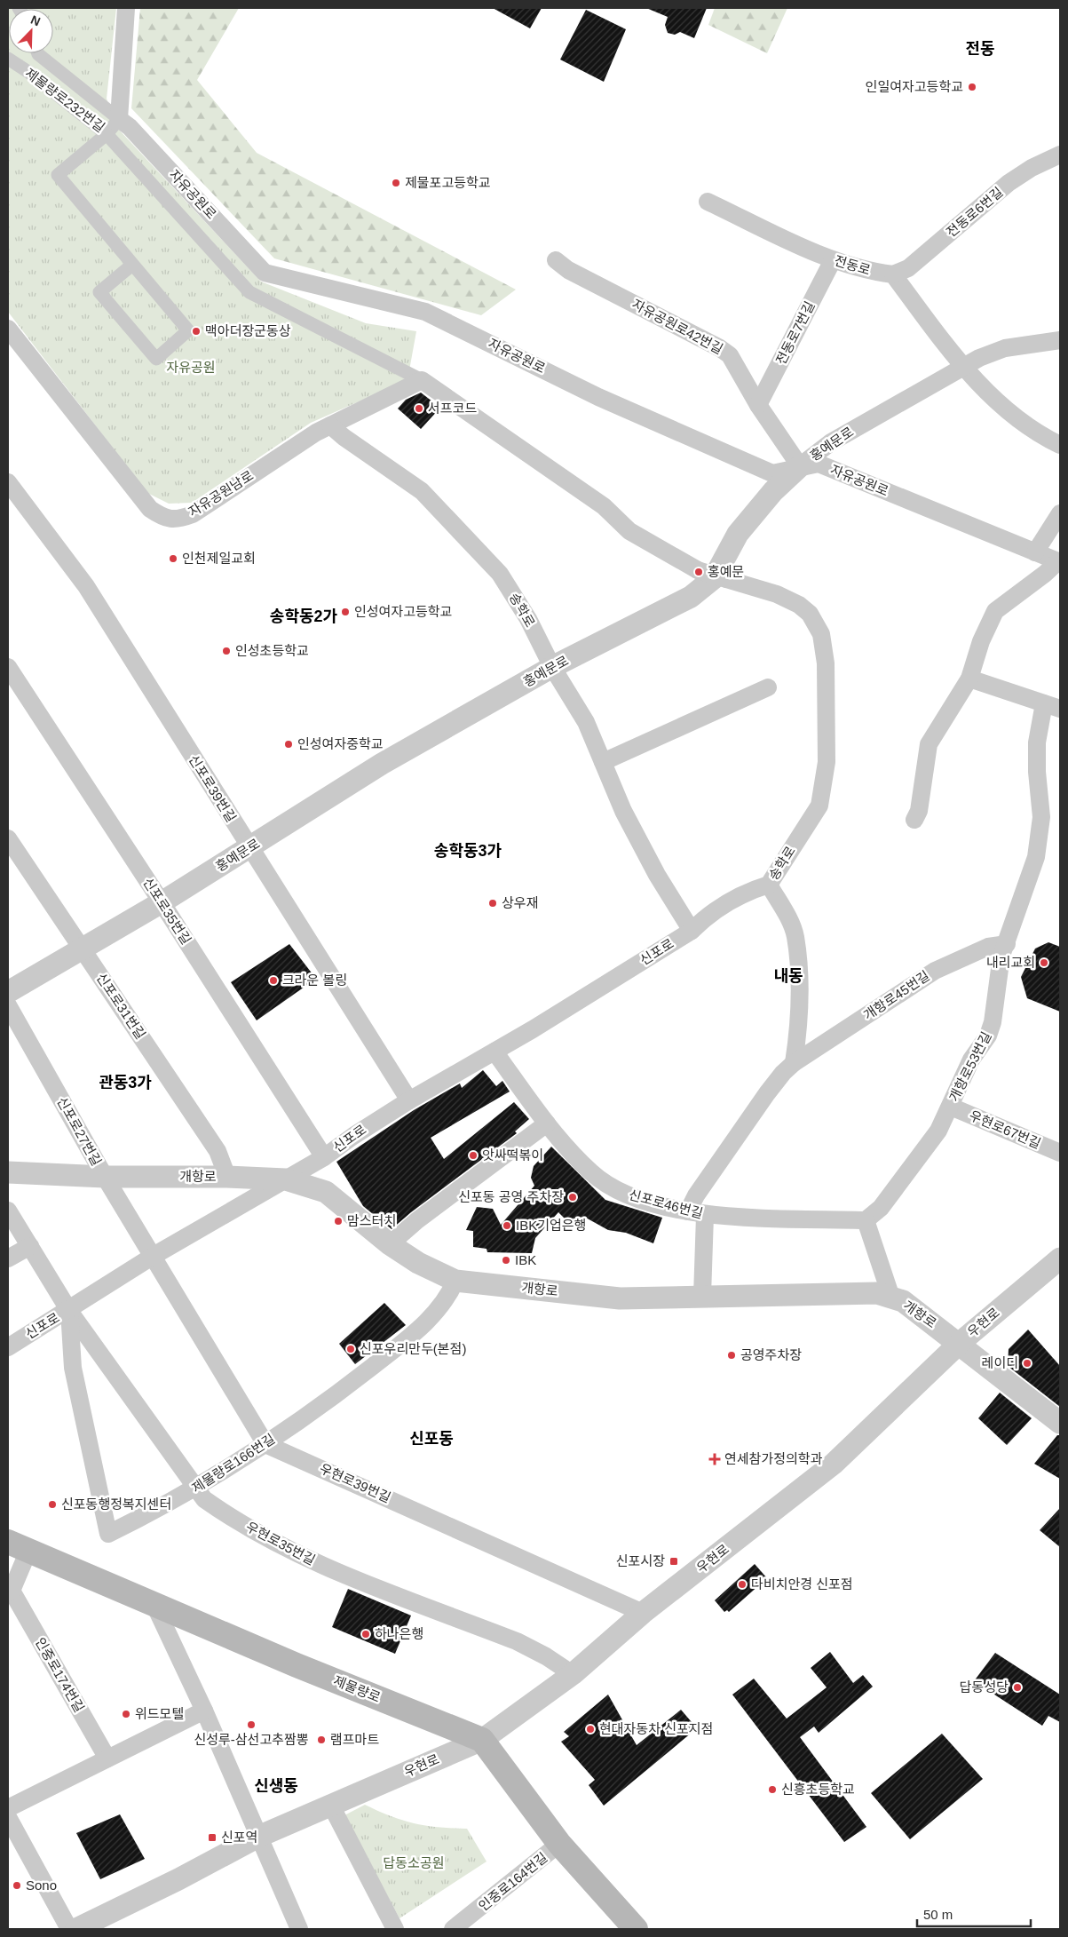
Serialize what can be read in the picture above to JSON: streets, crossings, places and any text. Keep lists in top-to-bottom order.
{
  "streets": {
    "main road": ["제물량로"],
    "street": [
      "제물량로232번길",
      "자유공원로",
      "전동로6번길",
      "전동로",
      "자유공원로42번길",
      "전동로7번길",
      "홍예문로",
      "자유공원남로",
      "송학로",
      "신포로39번길",
      "신포로35번길",
      "신포로",
      "개항로45번길",
      "신포로31번길",
      "개항로53번길",
      "우현로67번길",
      "신포로27번길",
      "개항로",
      "신포로46번길",
      "우현로",
      "제물량로166번길",
      "우현로39번길",
      "우현로35번길",
      "인중로174번길",
      "인중로164번길"
    ]
  },
  "crossings": [
    ["제물량로232번길", "자유공원로"],
    ["자유공원로", "자유공원로42번길"],
    ["자유공원로", "홍예문로"],
    ["전동로6번길", "전동로"],
    ["전동로", "전동로7번길"],
    ["자유공원로42번길", "전동로7번길"],
    ["자유공원로42번길", "홍예문로"],
    ["홍예문로", "송학로"],
    ["홍예문로", "신포로39번길"],
    ["홍예문로", "신포로35번길"],
    ["홍예문로", "신포로31번길"],
    ["자유공원남로", "송학로"],
    ["송학로", "신포로"],
    ["신포로39번길", "신포로"],
    ["신포로35번길", "신포로"],
    ["신포로", "신포로27번길"],
    ["신포로", "개항로"],
    ["신포로", "신포로46번길"],
    ["신포로", "제물량로166번길"],
    ["신포로", "우현로35번길"],
    ["개항로45번길", "개항로53번길"],
    ["개항로45번길", "개항로"],
    ["개항로45번길", "신포로46번길"],
    ["신포로31번길", "개항로"],
    ["개항로53번길", "우현로67번길"],
    ["개항로53번길", "신포로46번길"],
    ["신포로27번길", "개항로"],
    ["개항로", "우현로"],
    ["개항로", "제물량로166번길"],
    ["우현로", "우현로39번길"],
    ["우현로", "우현로35번길"],
    ["우현로", "제물량로"],
    ["제물량로166번길", "우현로39번길"],
    ["제물량로166번길", "우현로35번길"]
  ],
  "districts": [
    "전동",
    "송학동2가",
    "송학동3가",
    "내동",
    "관동3가",
    "신포동",
    "신생동"
  ],
  "parks": ["자유공원", "답동소공원"],
  "places": {
    "other": [
      "인일여자고등학교",
      "제물포고등학교",
      "맥아더장군동상",
      "서프코드",
      "인천제일교회",
      "홍예문",
      "인성여자고등학교",
      "인성초등학교",
      "인성여자중학교",
      "상우재",
      "내리교회",
      "크라운 볼링",
      "앗싸떡볶이",
      "신포동 공영 주차장",
      "맘스터치",
      "IBK기업은행",
      "IBK",
      "신포우리만두(본점)",
      "공영주차장",
      "레이디",
      "신포동행정복지센터",
      "다비치안경 신포점",
      "하나은행",
      "답동성당",
      "위드모텔",
      "신성루-삼선고추짬뽕",
      "현대자동차 신포지점",
      "램프마트",
      "신흥초등학교",
      "Sono"
    ],
    "health": ["연세참가정의학과"],
    "transit": ["신포시장", "신포역"]
  },
  "scale_bar": "50 m",
  "north": "top right"
}
